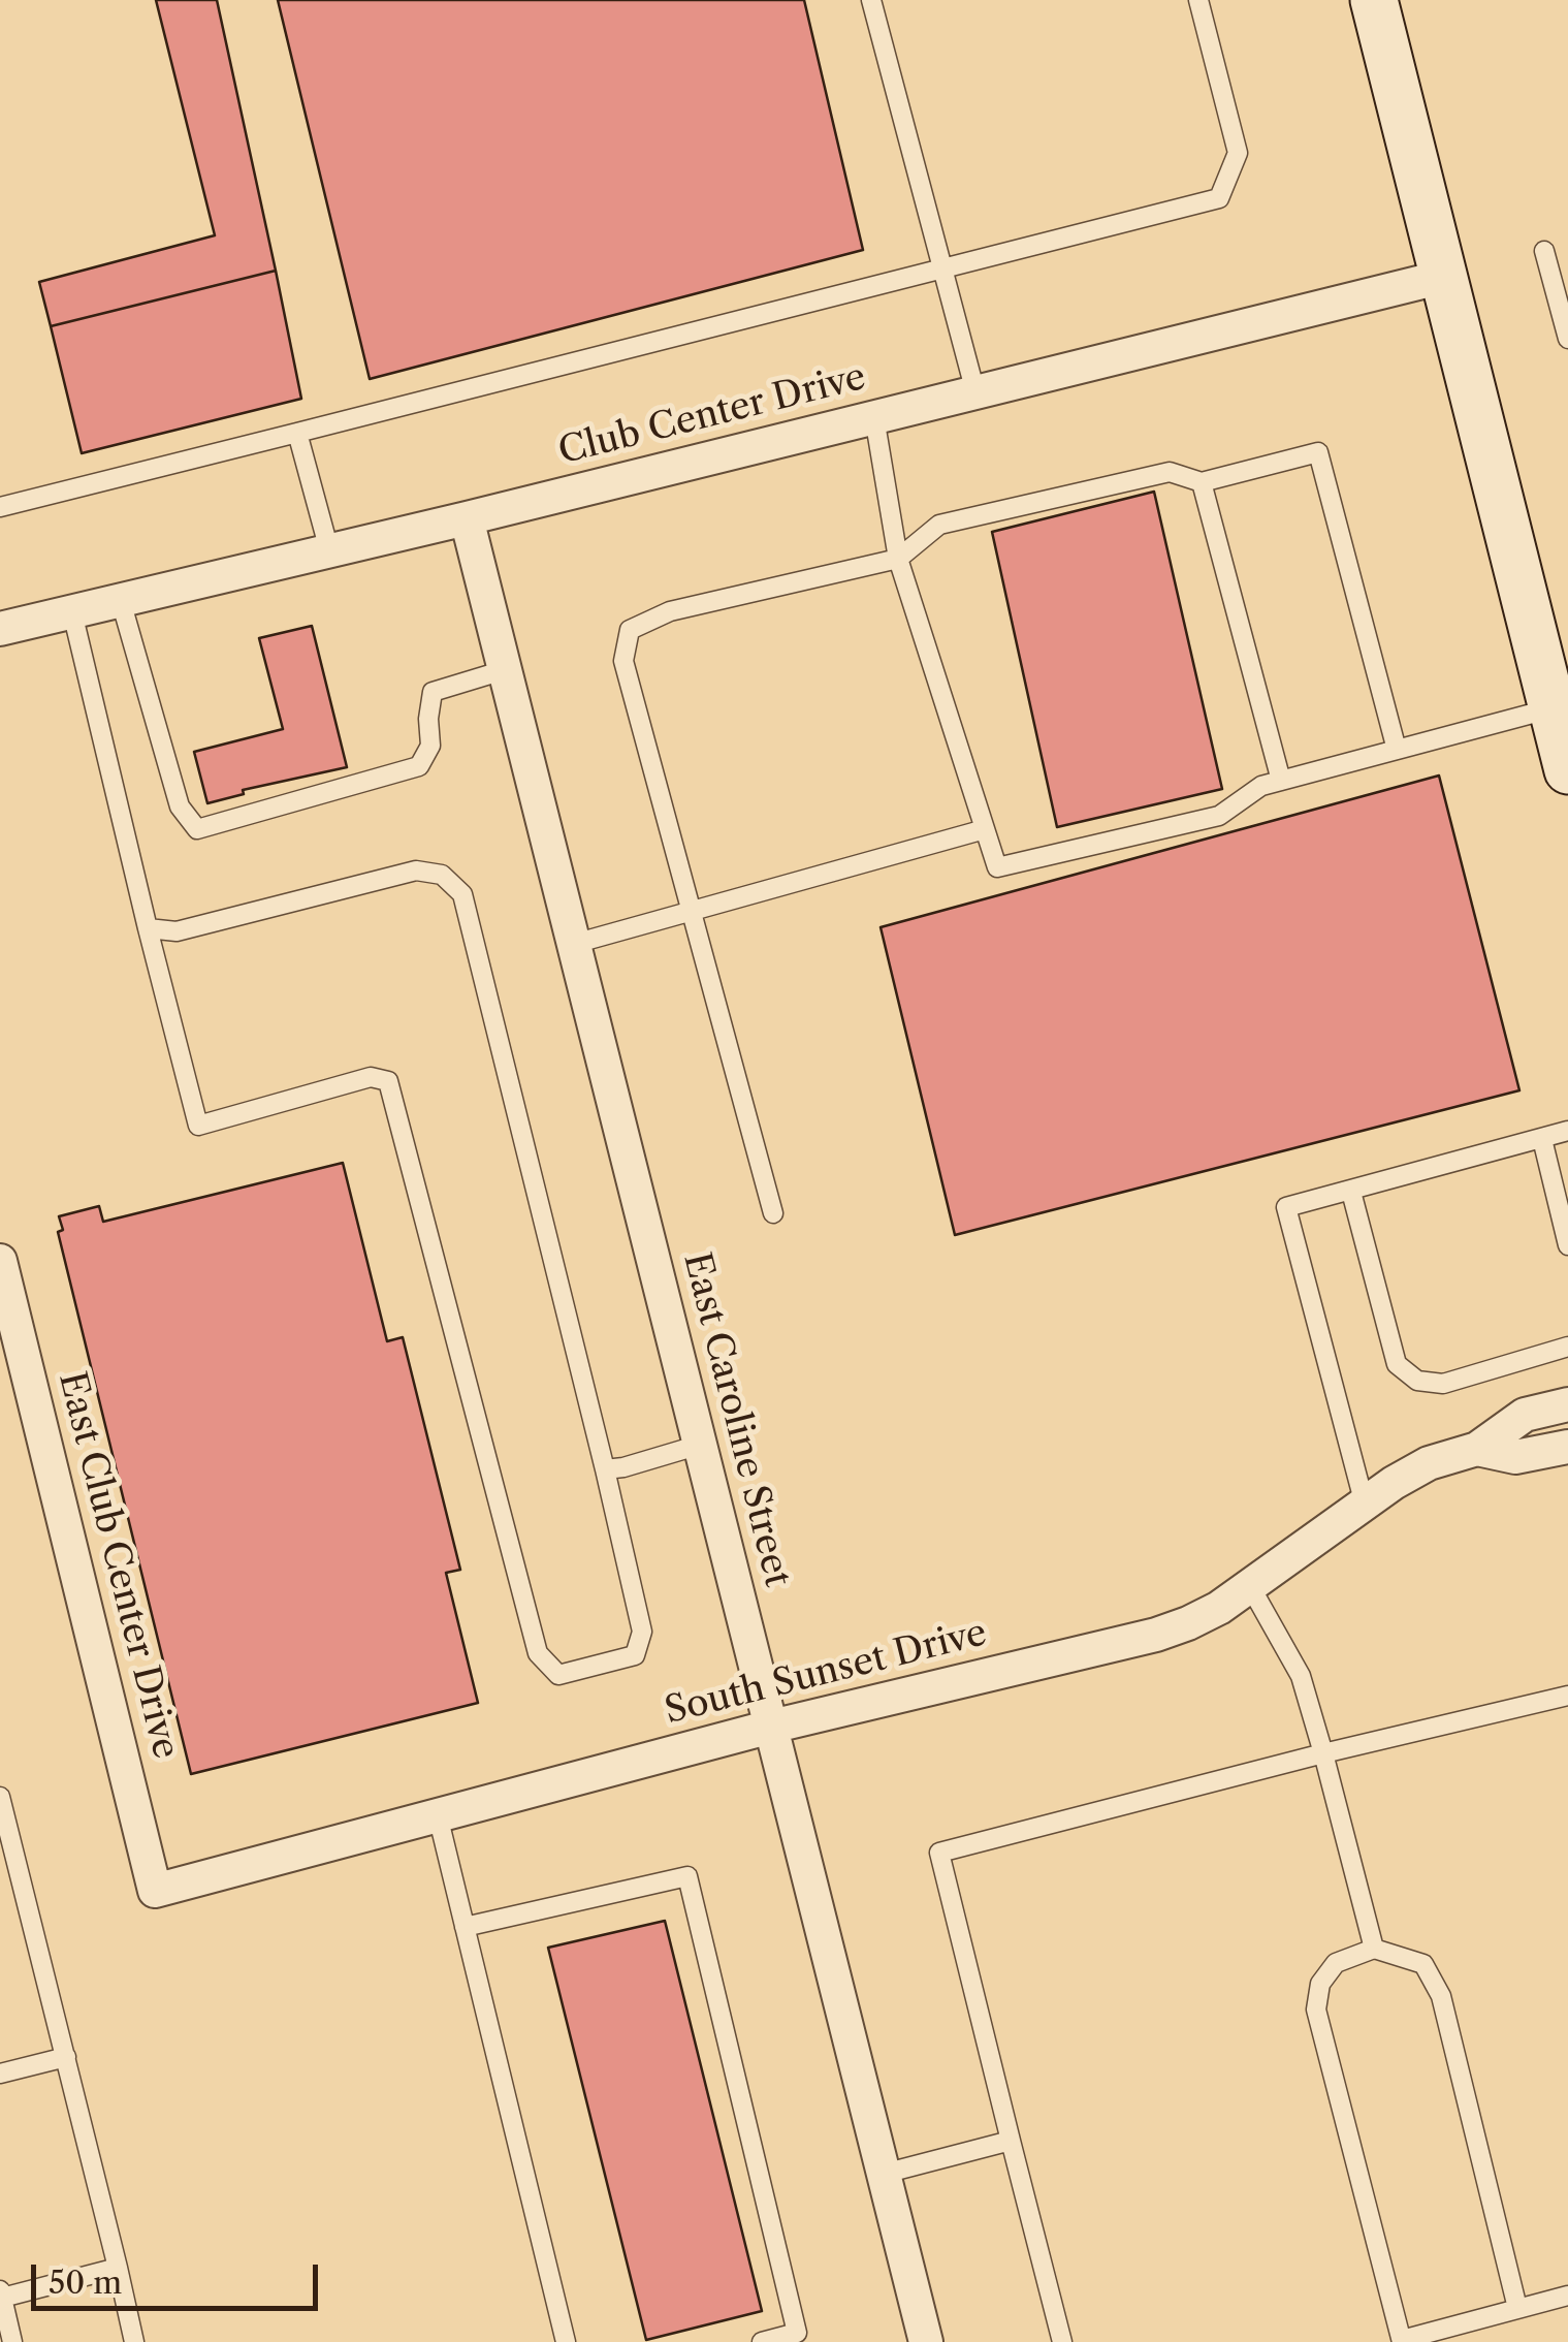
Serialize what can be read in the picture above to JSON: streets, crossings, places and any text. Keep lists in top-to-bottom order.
{
  "streets": {
    "street": [
      "Club Center Drive",
      "East Caroline Street",
      "East Club Center Drive",
      "South Sunset Drive"
    ]
  },
  "crossings": [
    ["Club Center Drive", "East Caroline Street"],
    ["East Caroline Street", "South Sunset Drive"],
    ["East Club Center Drive", "South Sunset Drive"]
  ],
  "scale_bar": "50 m"
}
